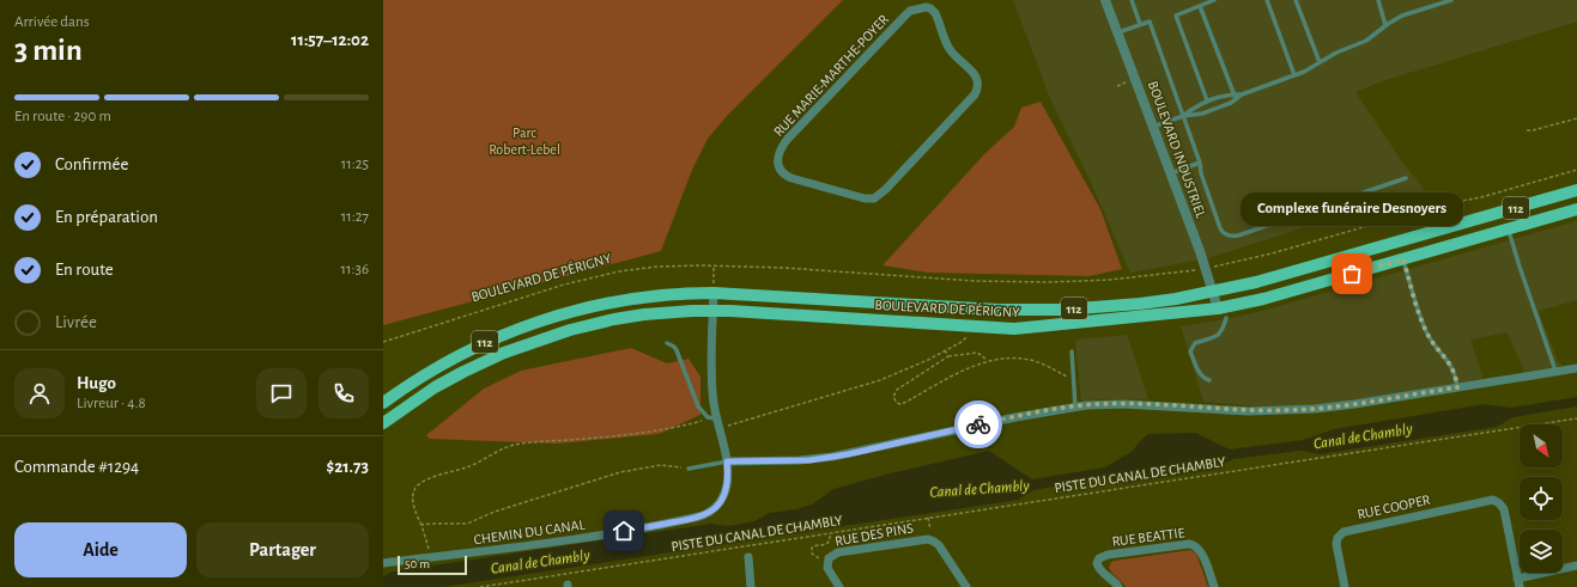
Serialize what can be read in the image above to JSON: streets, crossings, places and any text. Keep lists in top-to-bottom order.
{
  "streets": {
    "main road": ["112", "BOULEVARD DE PÉRIGNY"],
    "street": [
      "RUE MARIE-MARTHE-POYER",
      "BOULEVARD INDUSTRIEL",
      "RUE COOPER",
      "CHEMIN DU CANAL",
      "RUE DES PINS",
      "RUE BEATTIE"
    ],
    "path": ["PISTE DU CANAL DE CHAMBLY"]
  },
  "crossings": [
    ["BOULEVARD INDUSTRIEL", "BOULEVARD DE PÉRIGNY"],
    ["BOULEVARD DE PÉRIGNY", "CHEMIN DU CANAL"]
  ],
  "water": ["Canal de Chambly"],
  "parks": ["Parc Robert-Lebel"],
  "places": ["Complexe funéraire Desnoyers"],
  "scale_bar": "50 m",
  "north": "bottom right",
  "page": {
    "heading": ["3 min", "Arrivée dans", "11:57–12:02"],
    "panel": [
      "Hugo",
      "Livreur · 4.8",
      "Commande #1294",
      "$21.73"
    ],
    "bar": "En route · 290 m",
    "list": [
      ["Confirmée", "11:25"],
      ["En préparation", "11:27"],
      ["En route", "11:36"],
      "Livrée"
    ],
    "bubble": "Complexe funéraire Desnoyers",
    "buttons": ["Aide", "Partager"],
    "scale": "50 m"
  }
}
